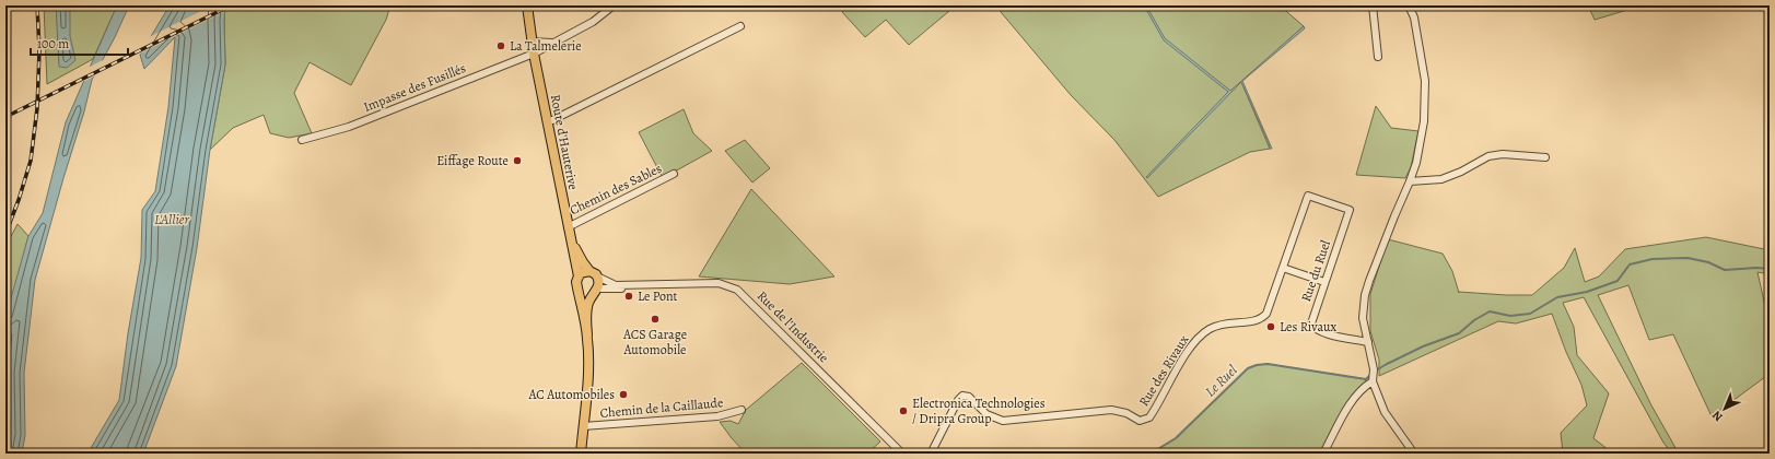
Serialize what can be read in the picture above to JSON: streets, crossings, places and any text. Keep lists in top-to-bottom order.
{
  "streets": {
    "main road": ["Route d'Hauterive"],
    "street": [
      "Impasse des Fusillés",
      "Chemin des Sables",
      "Rue du Ruel",
      "Rue de l'Industrie",
      "Rue des Rivaux",
      "Chemin de la Caillaude"
    ]
  },
  "crossings": [
    ["Impasse des Fusillés", "Route d'Hauterive"],
    ["Route d'Hauterive", "Chemin des Sables"],
    ["Route d'Hauterive", "Rue de l'Industrie"],
    ["Rue du Ruel", "Rue des Rivaux"]
  ],
  "water": ["L'Allier", "Le Ruel"],
  "places": [
    "La Talmelerie",
    "Eiffage Route",
    "Le Pont",
    "ACS Garage Automobile",
    "Les Rivaux",
    "AC Automobiles",
    "Electronica Technologies / Dripra Group"
  ],
  "scale_bar": "100 m",
  "north": "bottom left"
}
